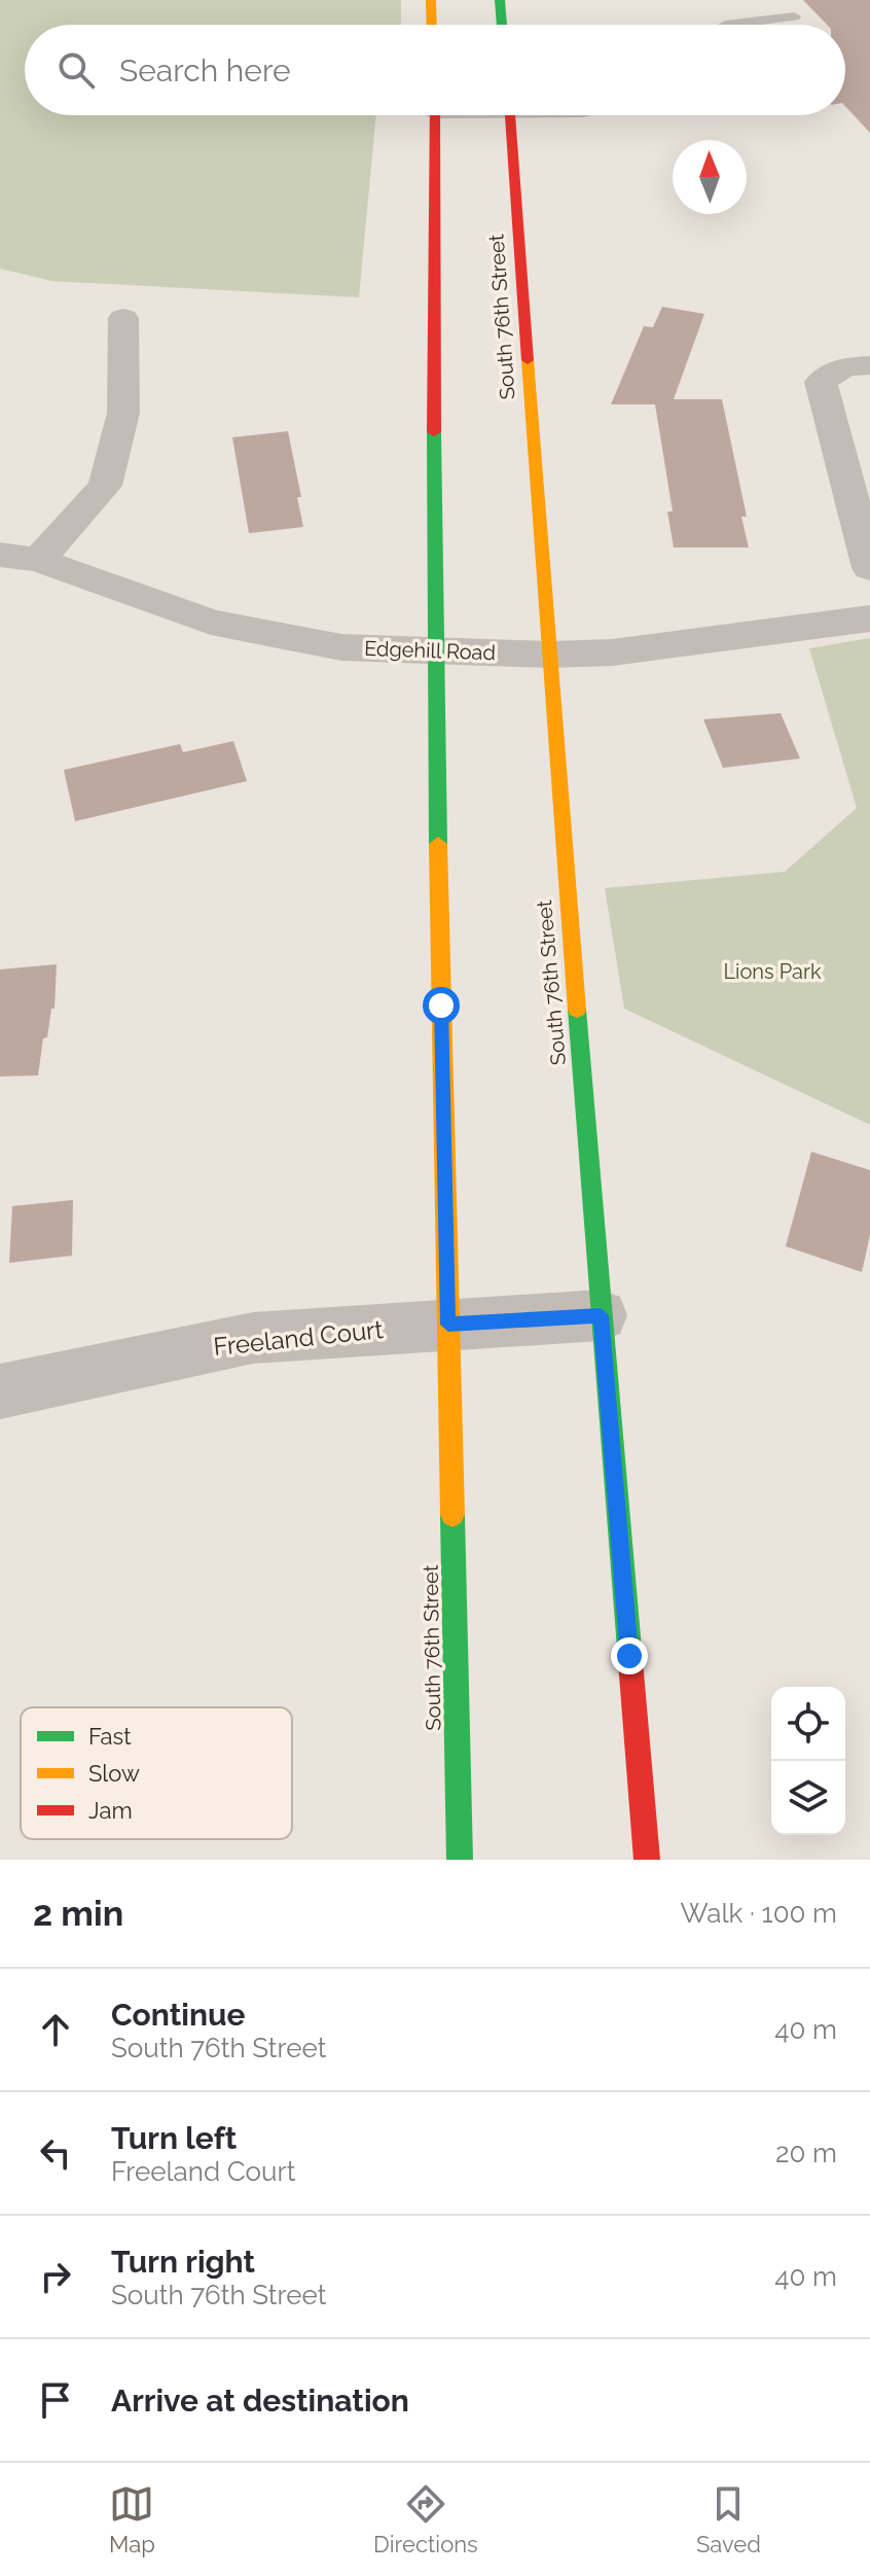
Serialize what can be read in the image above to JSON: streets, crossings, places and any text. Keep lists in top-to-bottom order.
{
  "streets": {
    "main road": ["South 76th Street"],
    "street": ["Edgehill Road", "Freeland Court"]
  },
  "crossings": [
    ["South 76th Street", "Edgehill Road"],
    ["South 76th Street", "Freeland Court"]
  ],
  "parks": ["Lions Park"],
  "legend": ["Fast", "Slow", "Jam"],
  "north": "top",
  "page": {
    "search": "Search here",
    "heading": ["2 min", "Walk · 100 m"],
    "list": [
      ["Continue", "South 76th Street", "40 m"],
      ["Turn left", "Freeland Court", "20 m"],
      ["Turn right", "South 76th Street", "40 m"],
      "Arrive at destination"
    ],
    "nav": ["Map", "Directions", "Saved"]
  }
}
